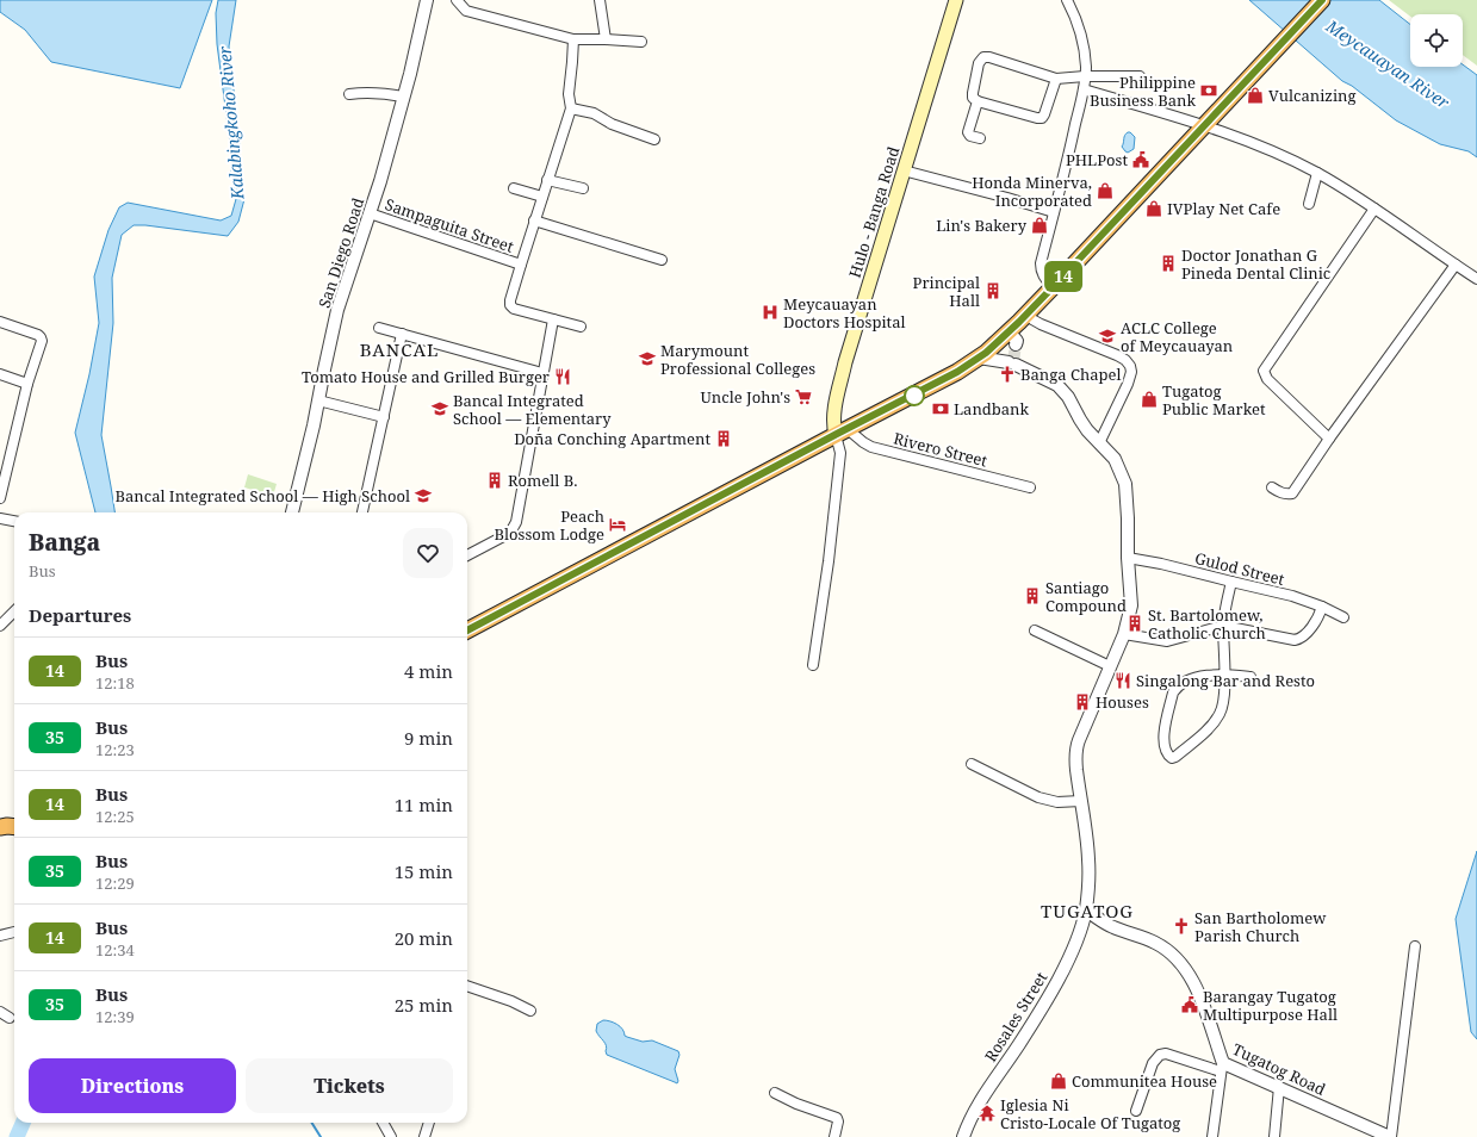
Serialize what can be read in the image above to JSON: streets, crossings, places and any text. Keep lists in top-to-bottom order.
{
  "streets": {
    "main road": ["Hulo - Banga Road"],
    "street": [
      "Sampaguita Street",
      "San Diego Road",
      "Rivero Street",
      "Gulod Street",
      "Rosales Street",
      "Tugatog Road"
    ]
  },
  "crossings": [
    ["Hulo - Banga Road", "Rivero Street"],
    ["Sampaguita Street", "San Diego Road"],
    ["Gulod Street", "Rosales Street"],
    ["Rosales Street", "Tugatog Road"]
  ],
  "districts": ["BANCAL", "TUGATOG"],
  "water": ["Meycauayan River", "Kalabingkoho River"],
  "places": {
    "bank": ["Philippine Business Bank", "Landbank"],
    "shop": [
      "Vulcanizing",
      "Honda Minerva, Incorporated",
      "IVPlay Net Cafe",
      "Lin's Bakery",
      "Tugatog Public Market",
      "Communitea House"
    ],
    "public building": ["PHLPost", "Barangay Tugatog Multipurpose Hall"],
    "building": [
      "Doctor Jonathan G Pineda Dental Clinic",
      "Principal Hall",
      "Doña Conching Apartment",
      "Romell B.",
      "Santiago Compound",
      "St. Bartolomew, Catholic Church",
      "Houses"
    ],
    "hospital": ["Meycauayan Doctors Hospital"],
    "school or university": [
      "ACLC College of Meycauayan",
      "Marymount Professional Colleges",
      "Bancal Integrated School — Elementary",
      "Bancal Integrated School — High School"
    ],
    "church": ["Banga Chapel", "San Bartholomew Parish Church"],
    "restaurant": ["Tomato House and Grilled Burger", "Singalong Bar and Resto"],
    "supermarket": ["Uncle John's"],
    "hotel": ["Peach Blossom Lodge"],
    "temple": ["Iglesia Ni Cristo-Locale Of Tugatog"]
  },
  "lines": ["bus line 14"],
  "page": {
    "on_map": "14",
    "heading": [
      ["Banga", "Bus"],
      "Departures"
    ],
    "list": [
      {
        "mark": "14",
        "name": "Bus",
        "note": "12:18",
        "value": "4 min"
      },
      {
        "mark": "35",
        "name": "Bus",
        "note": "12:23",
        "value": "9 min"
      },
      {
        "mark": "14",
        "name": "Bus",
        "note": "12:25",
        "value": "11 min"
      },
      {
        "mark": "35",
        "name": "Bus",
        "note": "12:29",
        "value": "15 min"
      },
      {
        "mark": "14",
        "name": "Bus",
        "note": "12:34",
        "value": "20 min"
      },
      {
        "mark": "35",
        "name": "Bus",
        "note": "12:39",
        "value": "25 min"
      }
    ],
    "buttons": ["Directions", "Tickets"]
  }
}
